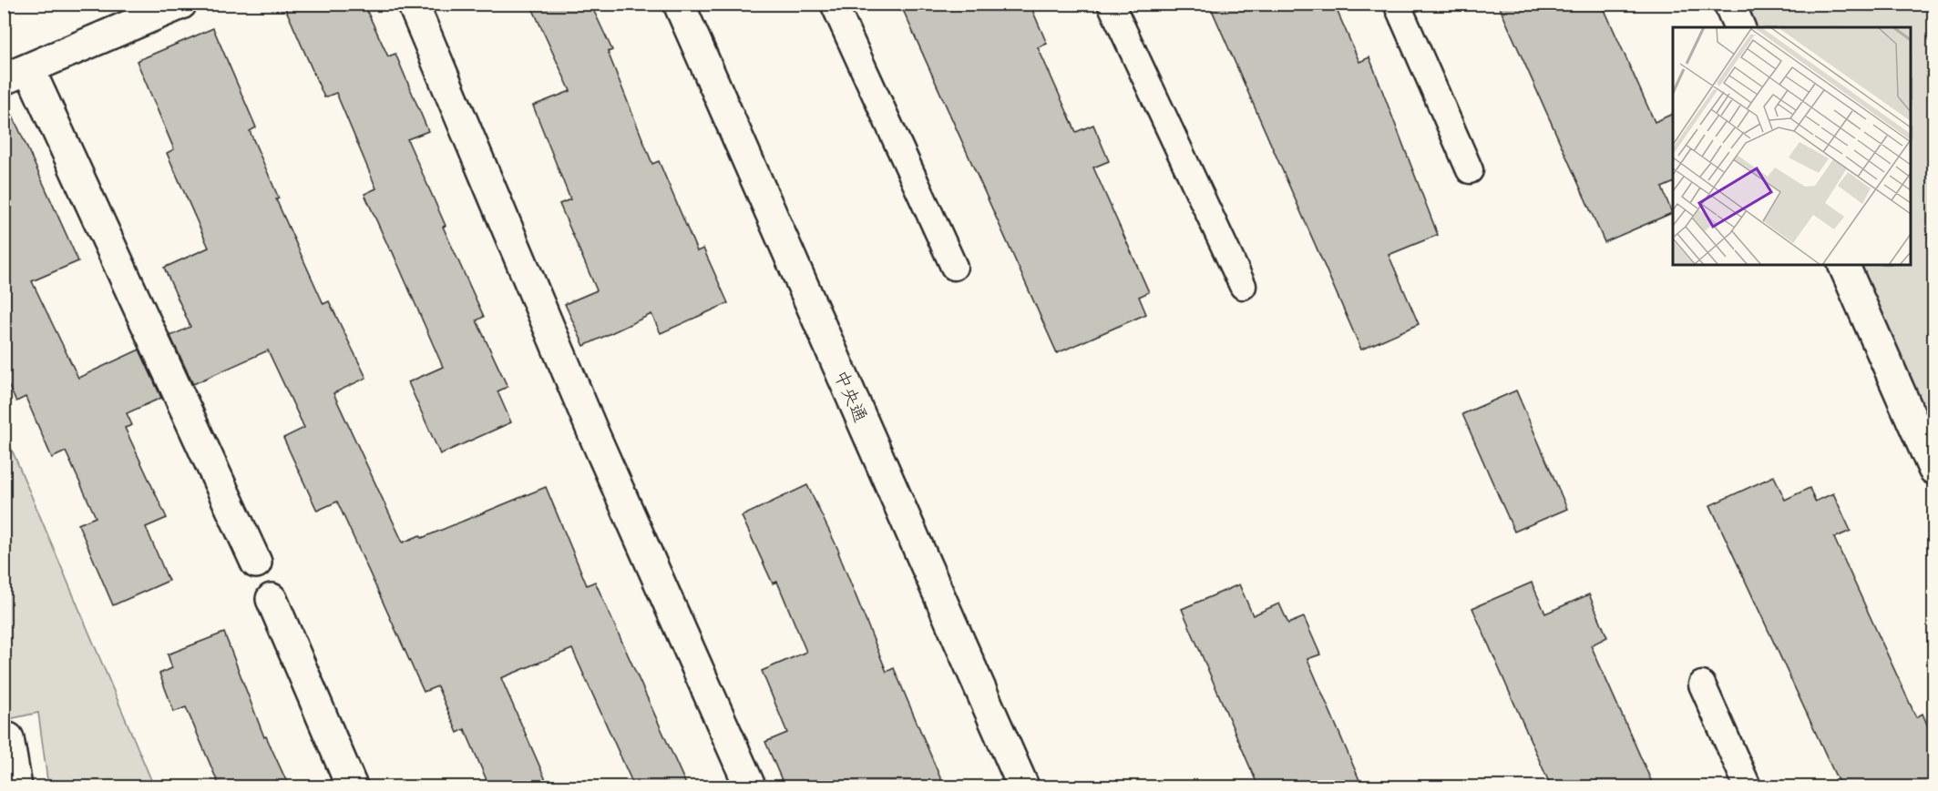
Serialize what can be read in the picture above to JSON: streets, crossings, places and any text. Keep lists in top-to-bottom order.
{
  "streets": {
    "street": ["中央通"]
  }
}
